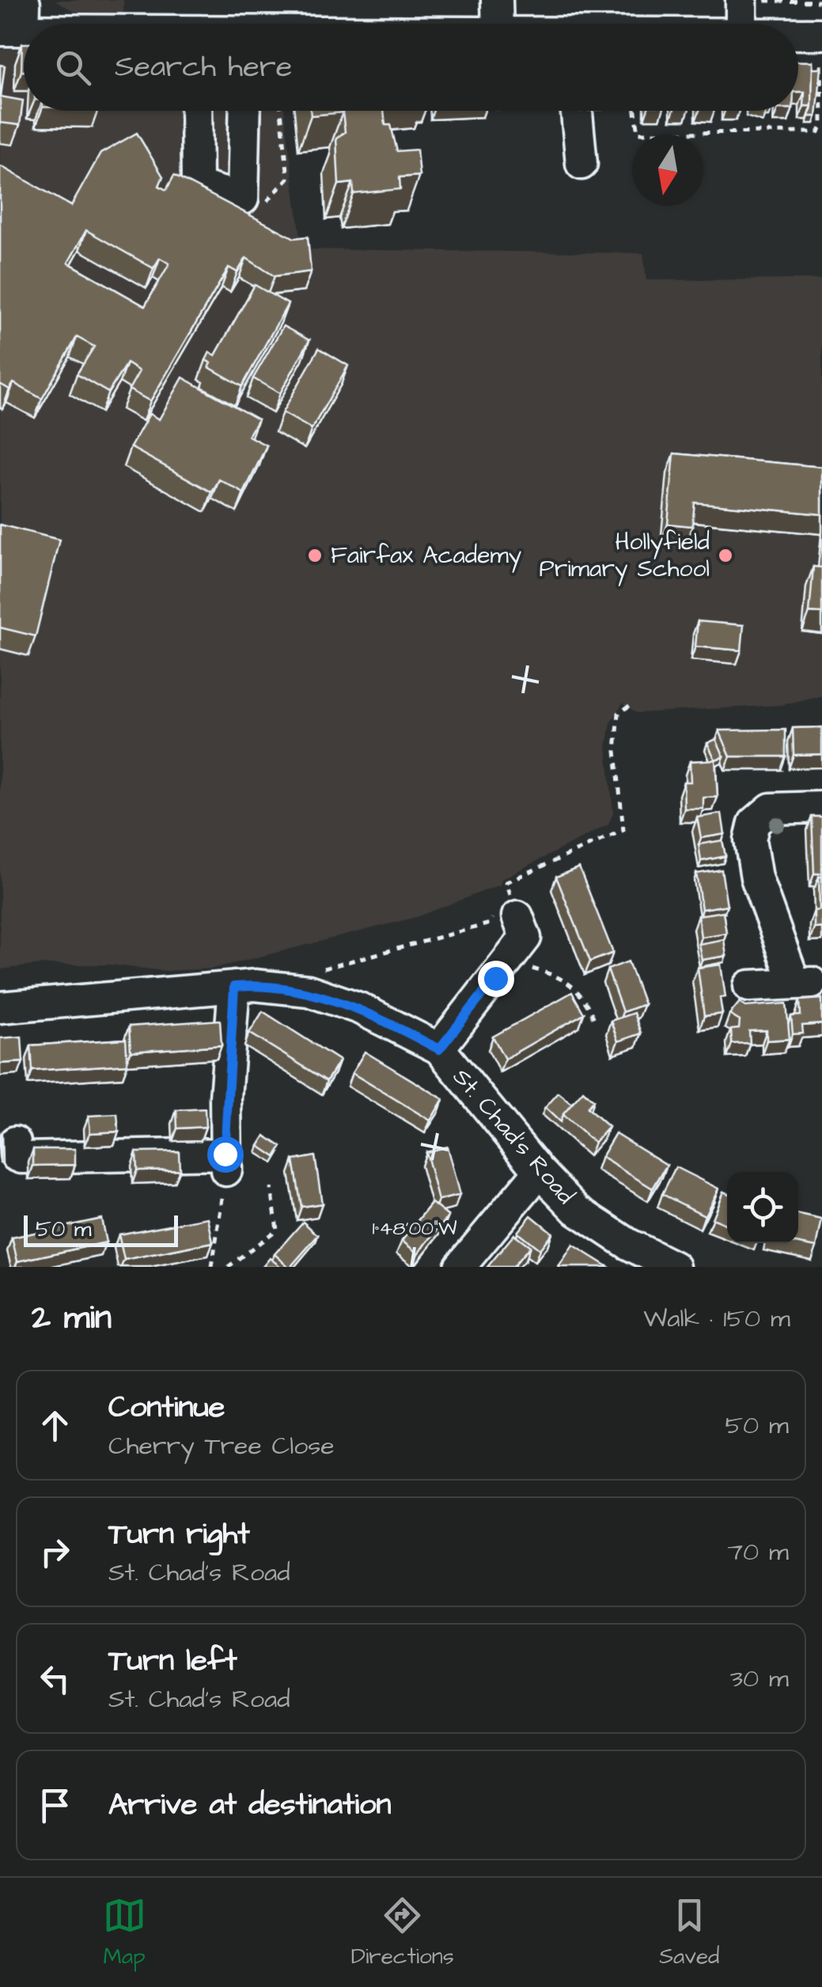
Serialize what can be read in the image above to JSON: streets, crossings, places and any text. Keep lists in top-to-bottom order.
{
  "streets": {
    "street": ["St. Chad's Road"]
  },
  "places": ["Fairfax Academy", "Hollyfield Primary School"],
  "scale_bar": "50 m",
  "north": "bottom",
  "page": {
    "search": "Search here",
    "scale": "50 m",
    "heading": ["2 min", "Walk · 150 m"],
    "list": [
      ["Continue", "Cherry Tree Close", "50 m"],
      ["Turn right", "St. Chad's Road", "70 m"],
      ["Turn left", "St. Chad's Road", "30 m"],
      "Arrive at destination"
    ],
    "nav": ["Map", "Directions", "Saved"]
  },
  "coordinates": ["1°48'00\"W"]
}
